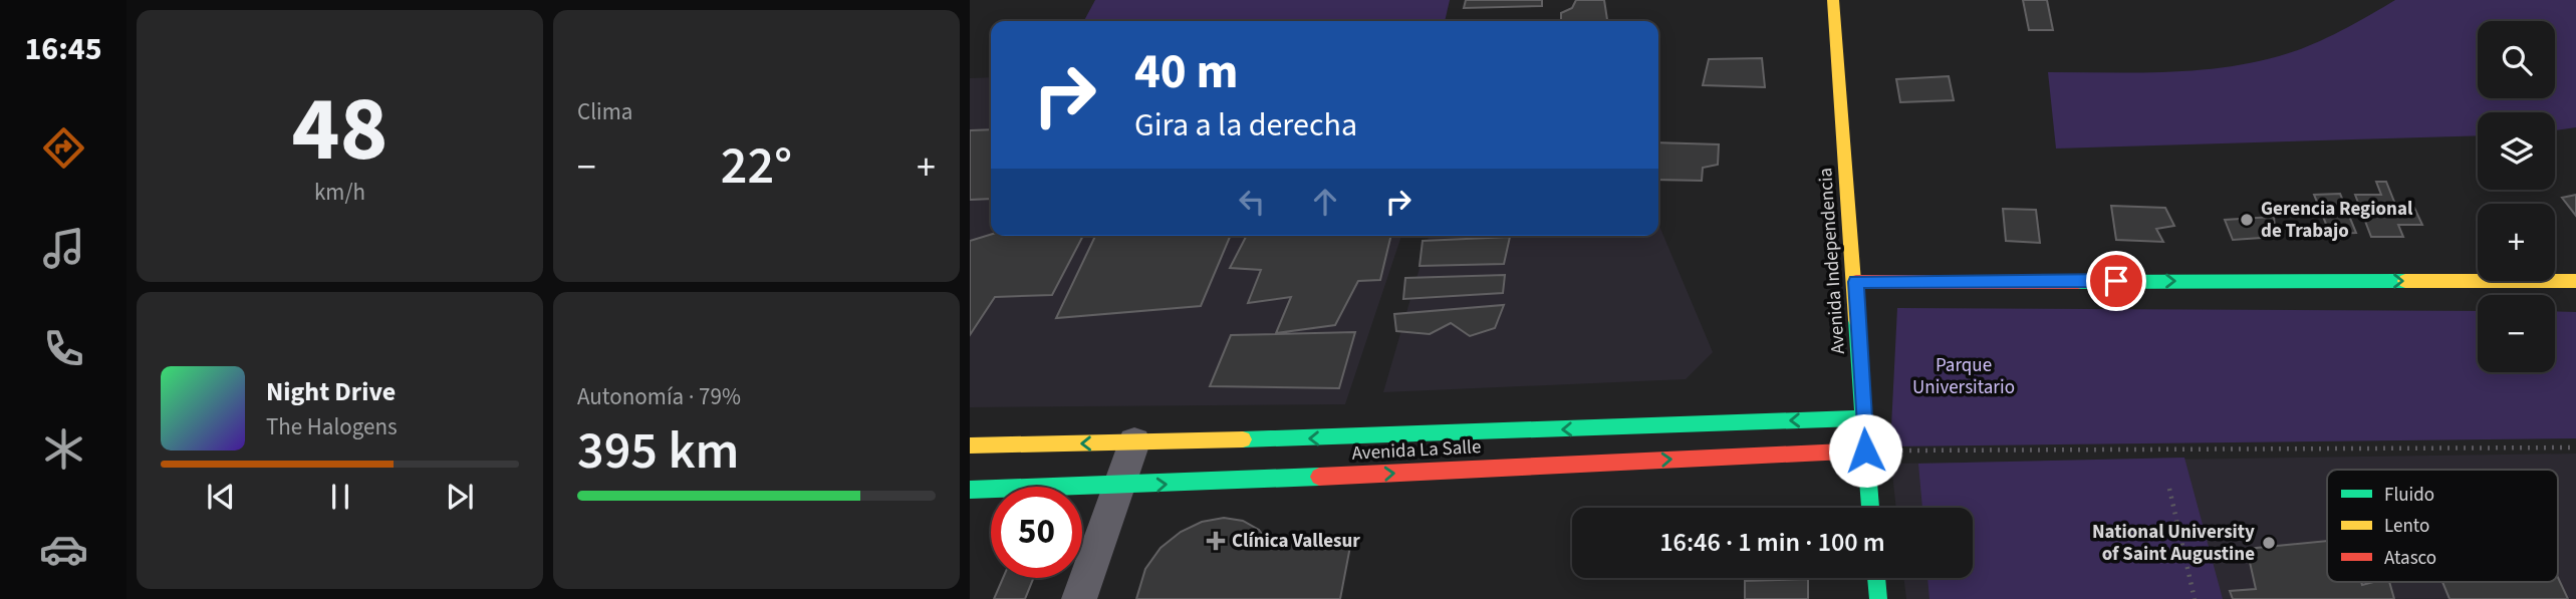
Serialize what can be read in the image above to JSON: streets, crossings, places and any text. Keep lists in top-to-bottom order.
{
  "streets": {
    "street": ["Avenida Independencia", "Avenida La Salle"]
  },
  "crossings": [
    ["Avenida Independencia", "Avenida La Salle"]
  ],
  "parks": ["Parque Universitario"],
  "places": {
    "other": ["Gerencia Regional de Trabajo", "National University of Saint Augustine"],
    "health": ["Clínica Vallesur"]
  },
  "legend": ["Fluido", "Lento", "Atasco"],
  "page": {
    "tabs": "16:45",
    "tile": [
      ["48", "km/h"],
      "Clima",
      ["Autonomía · 79%", "395 km"]
    ],
    "map_buttons": ["+", "−"],
    "turn": ["40 m", "Gira a la derecha"],
    "heat": ["−", "22°", "+"],
    "song": ["Night Drive", "The Halogens"],
    "limit": "50",
    "trip": "16:46 · 1 min · 100 m"
  }
}
